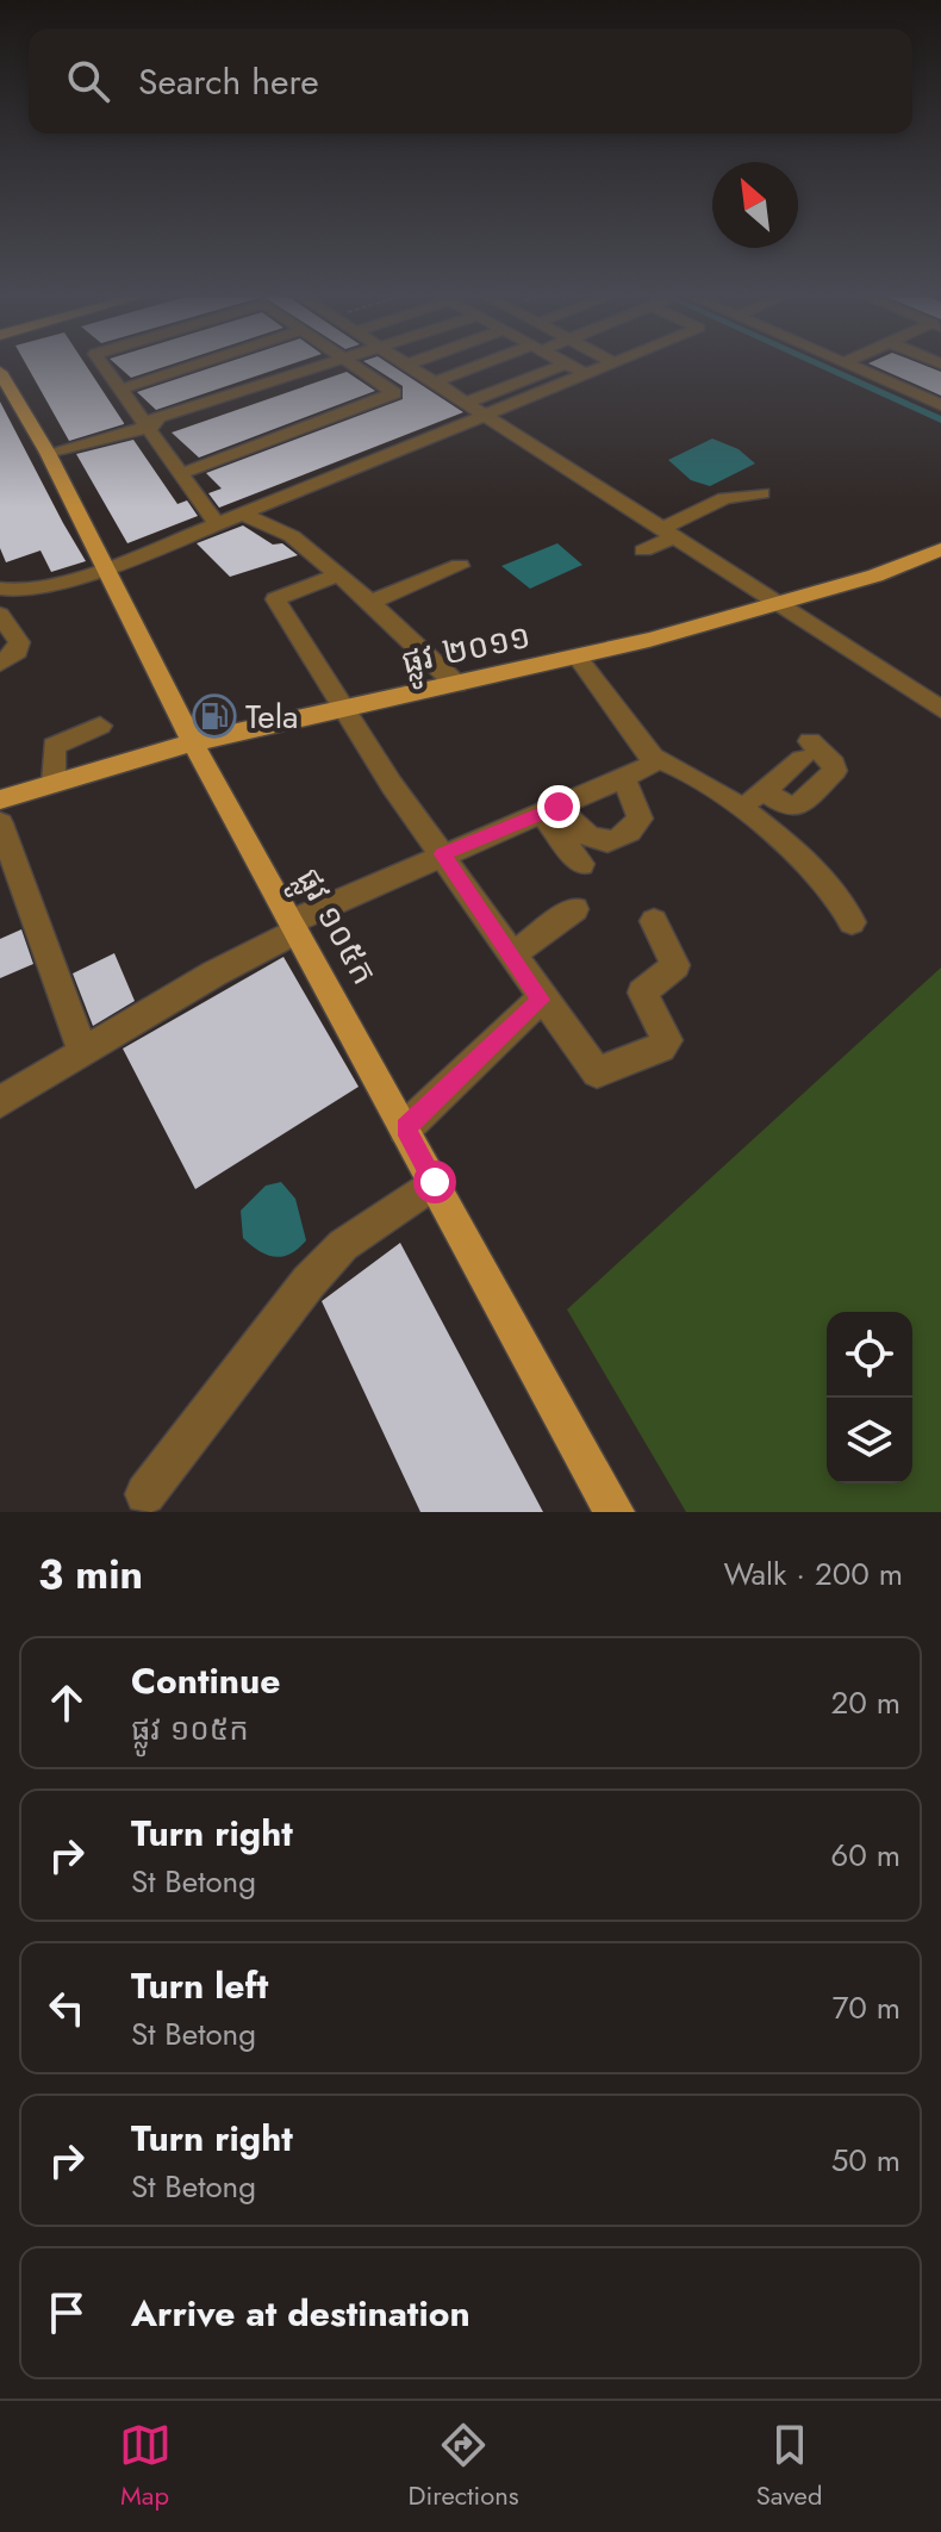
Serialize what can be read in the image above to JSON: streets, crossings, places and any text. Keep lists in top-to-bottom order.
{
  "streets": {
    "main road": ["ផ្លូវ ២០១១", "ផ្លូវ ១០៥ក"]
  },
  "places": {
    "fuel station": ["Tela"]
  },
  "north": "top left",
  "page": {
    "search": "Search here",
    "heading": ["3 min", "Walk · 200 m"],
    "list": [
      ["Continue", "ផ្លូវ ១០៥ក", "20 m"],
      ["Turn right", "St Betong", "60 m"],
      ["Turn left", "St Betong", "70 m"],
      ["Turn right", "St Betong", "50 m"],
      "Arrive at destination"
    ],
    "nav": ["Map", "Directions", "Saved"]
  }
}
